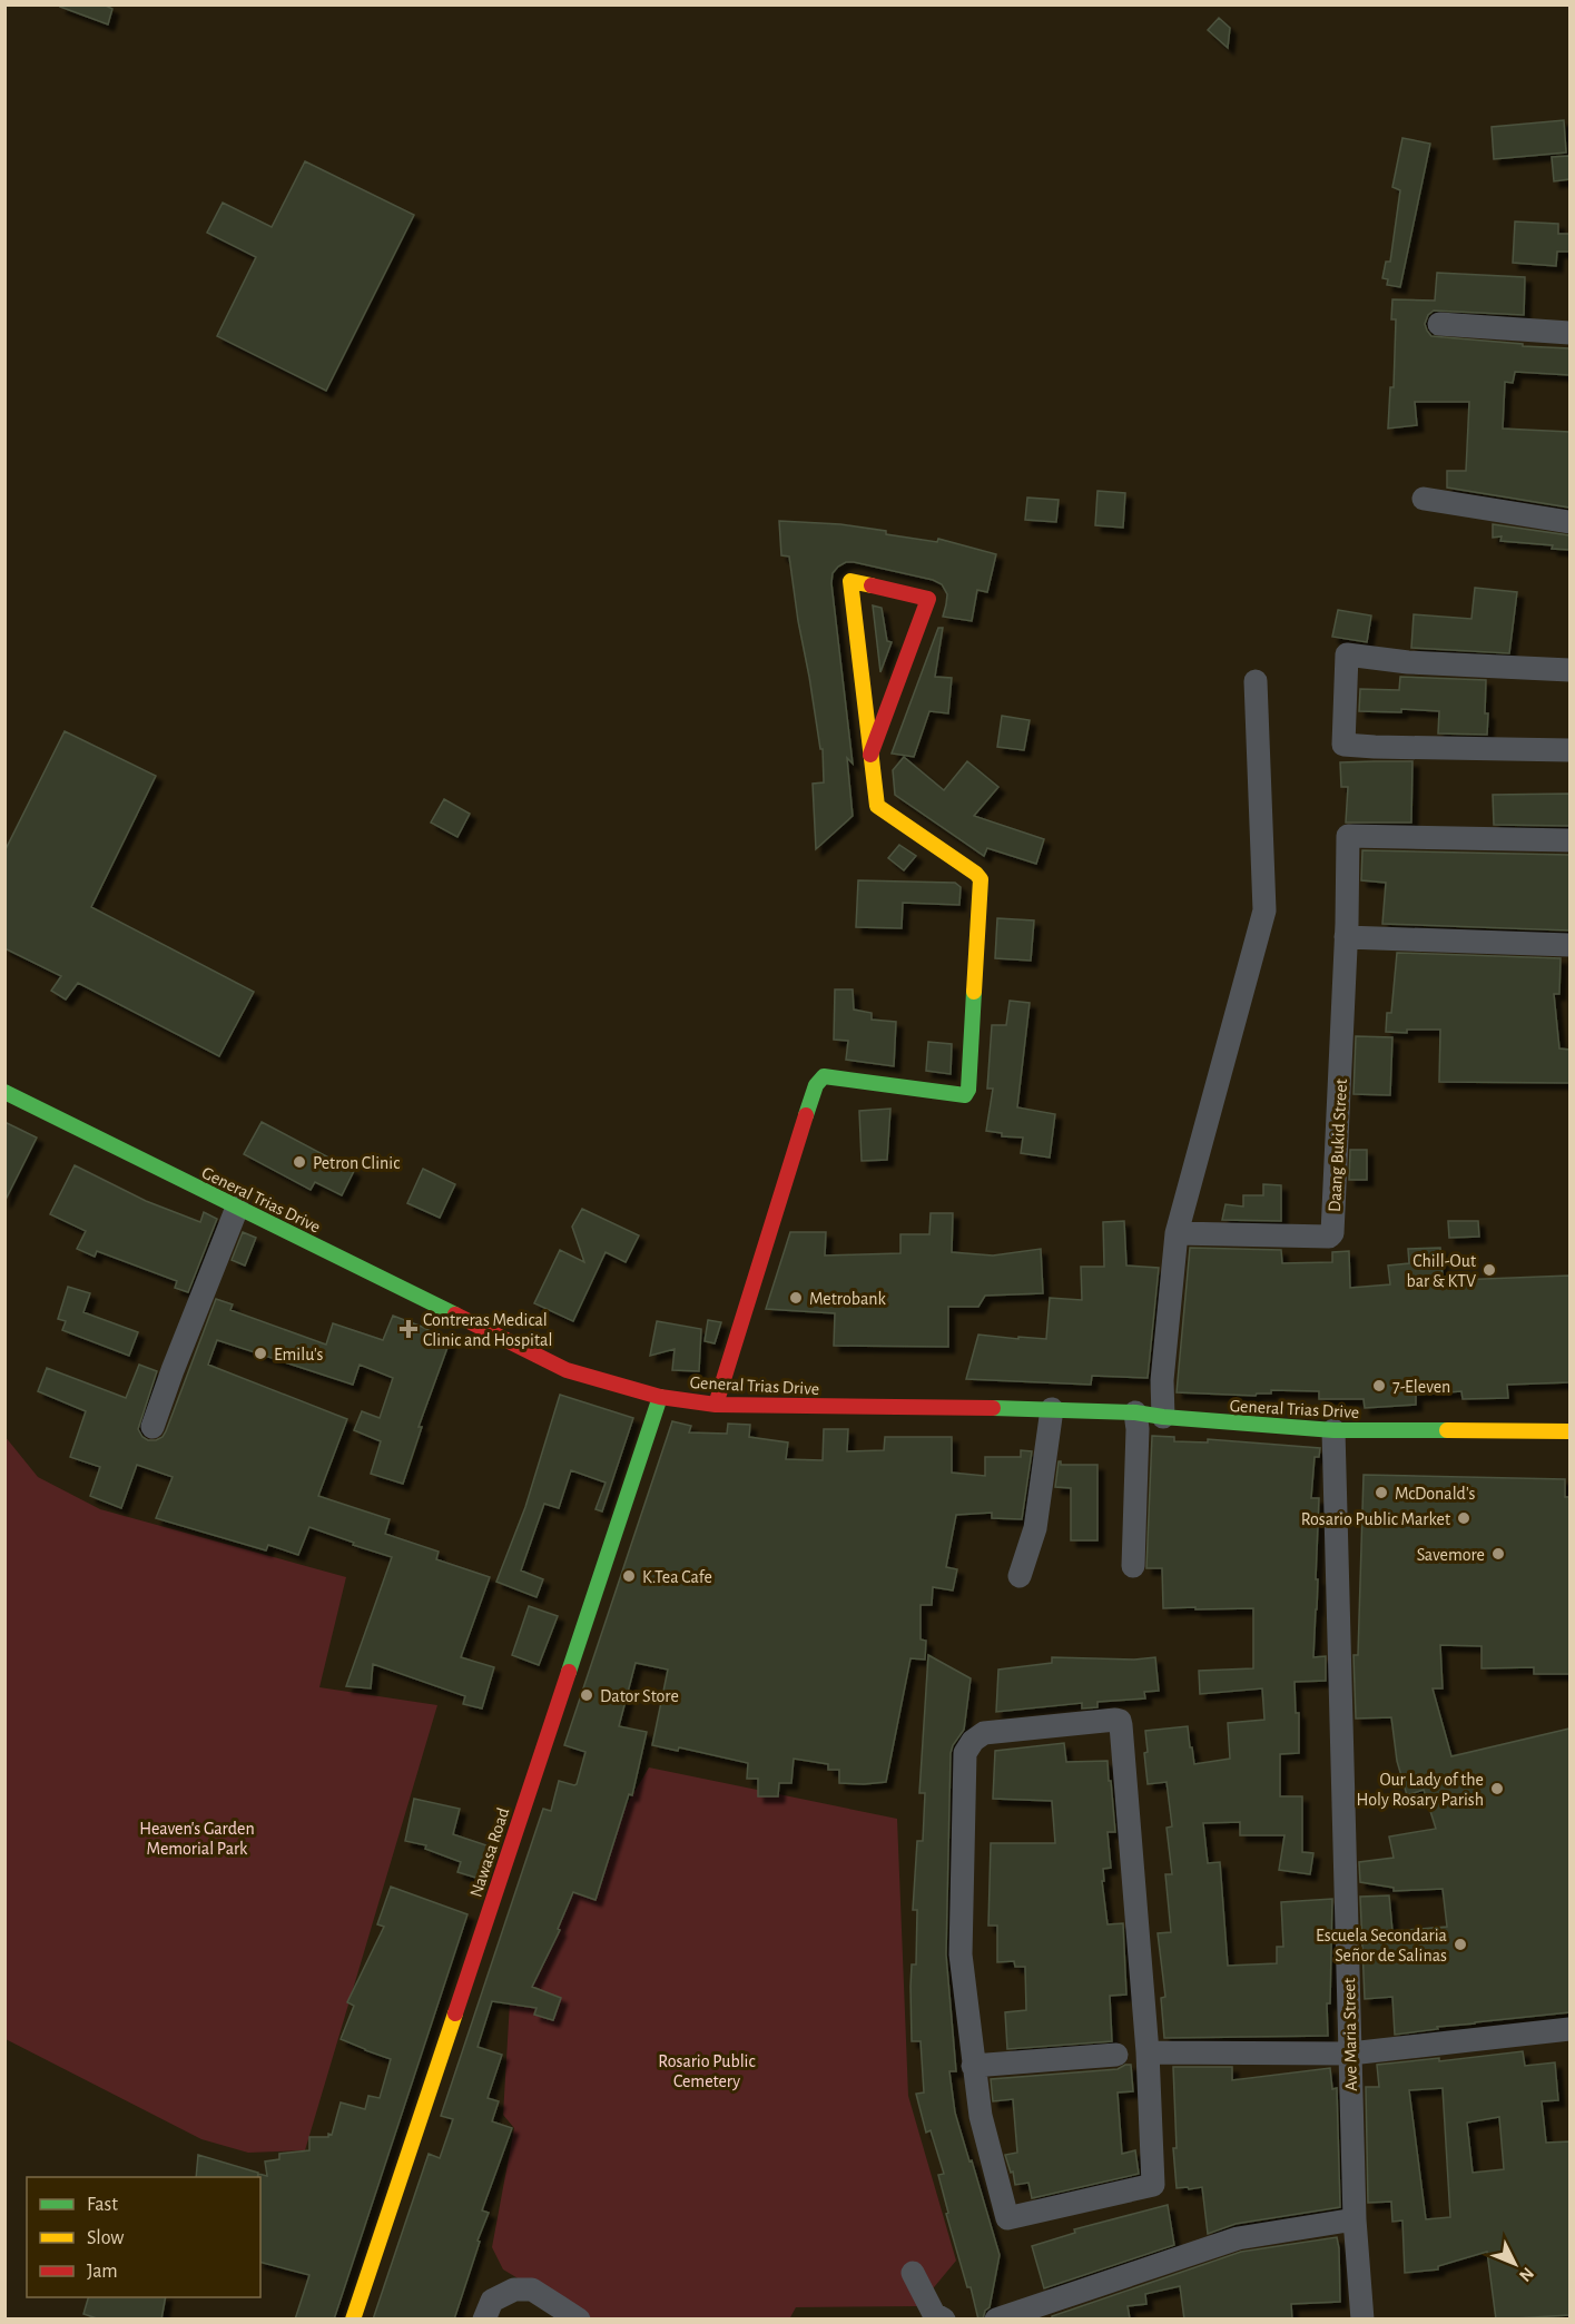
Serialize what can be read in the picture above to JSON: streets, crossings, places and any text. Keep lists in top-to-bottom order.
{
  "streets": {
    "street": [
      "Daang Bukid Street",
      "General Trias Drive",
      "Nawasa Road",
      "Ave Maria Street"
    ]
  },
  "crossings": [
    ["General Trias Drive", "Nawasa Road"],
    ["General Trias Drive", "Ave Maria Street"]
  ],
  "parks": ["Heaven's Garden Memorial Park", "Rosario Public Cemetery"],
  "places": {
    "other": [
      "Petron Clinic",
      "Chill-Out bar & KTV",
      "Metrobank",
      "Emilu's",
      "7-Eleven",
      "McDonald's",
      "Rosario Public Market",
      "Savemore",
      "K.Tea Cafe",
      "Dator Store",
      "Our Lady of the Holy Rosary Parish",
      "Escuela Secondaria Señor de Salinas"
    ],
    "health": ["Contreras Medical Clinic and Hospital"]
  },
  "legend": ["Fast", "Slow", "Jam"],
  "north": "bottom right"
}
